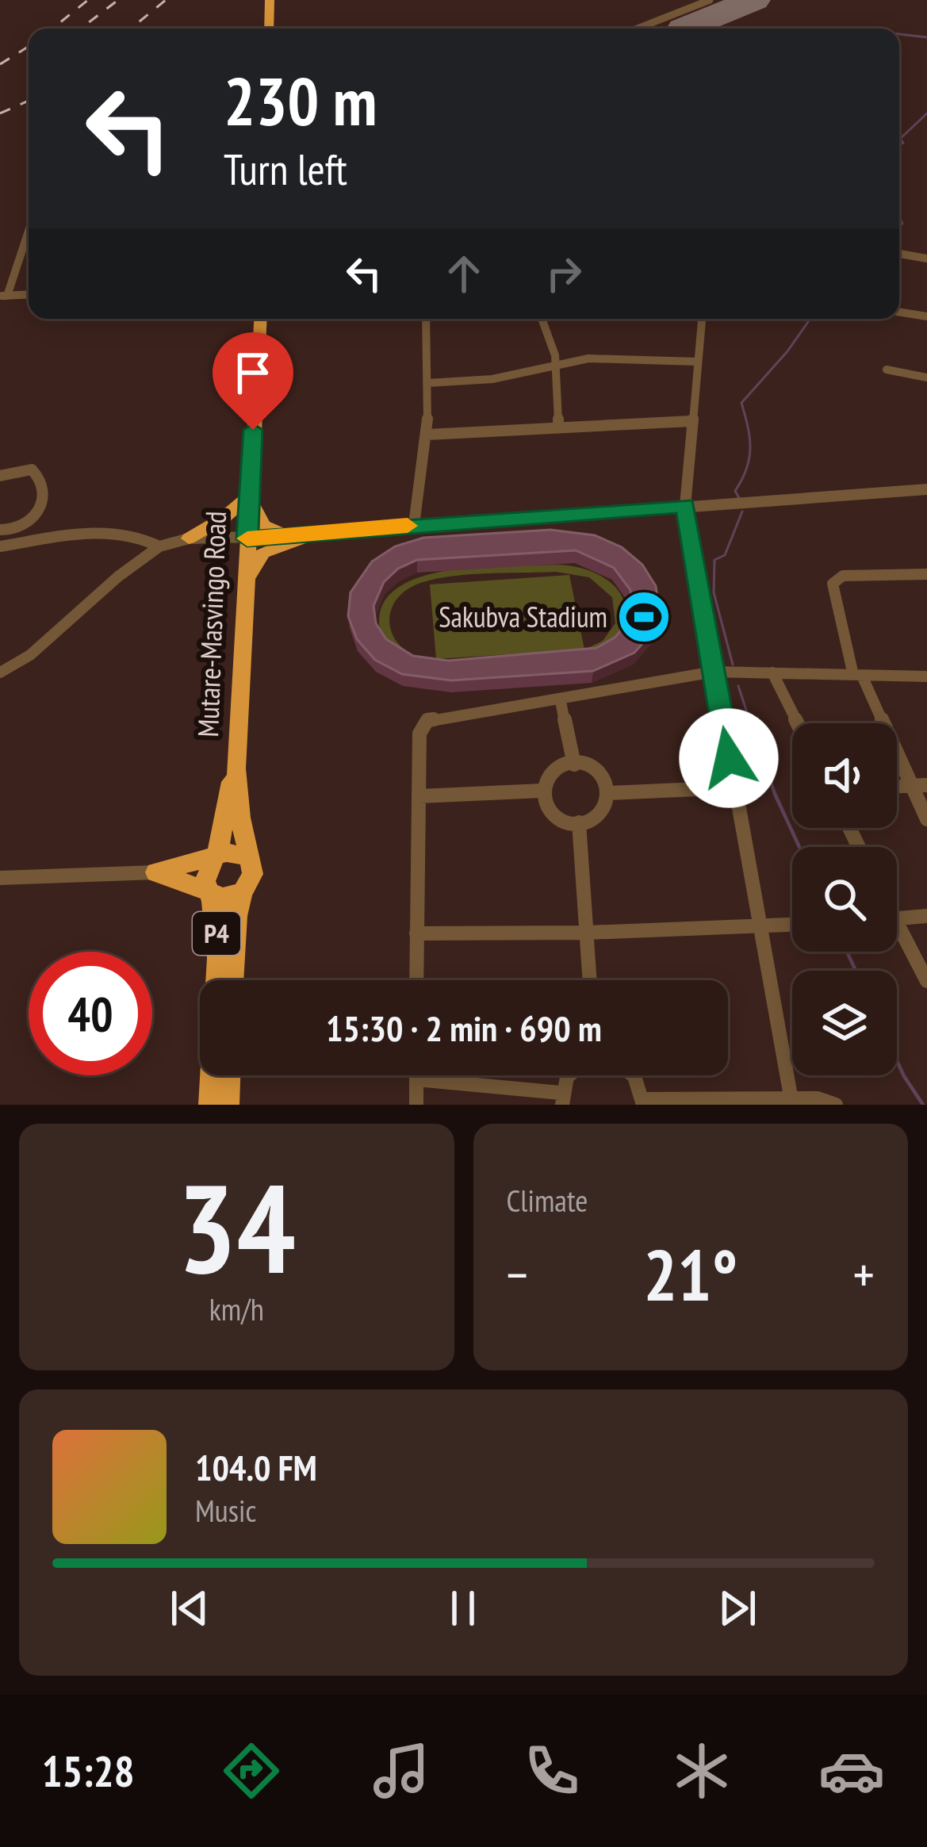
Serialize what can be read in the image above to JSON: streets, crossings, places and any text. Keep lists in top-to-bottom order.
{
  "streets": {
    "highway": ["Mutare-Masvingo Road", "P4"]
  },
  "places": {
    "sports": ["Sakubva Stadium"]
  },
  "page": {
    "turn": ["230 m", "Turn left"],
    "limit": "40",
    "trip": "15:30 · 2 min · 690 m",
    "tile": [
      ["34", "km/h"],
      "Climate"
    ],
    "heat": ["−", "21°", "+"],
    "song": ["104.0 FM", "Music"],
    "tabs": "15:28"
  }
}
